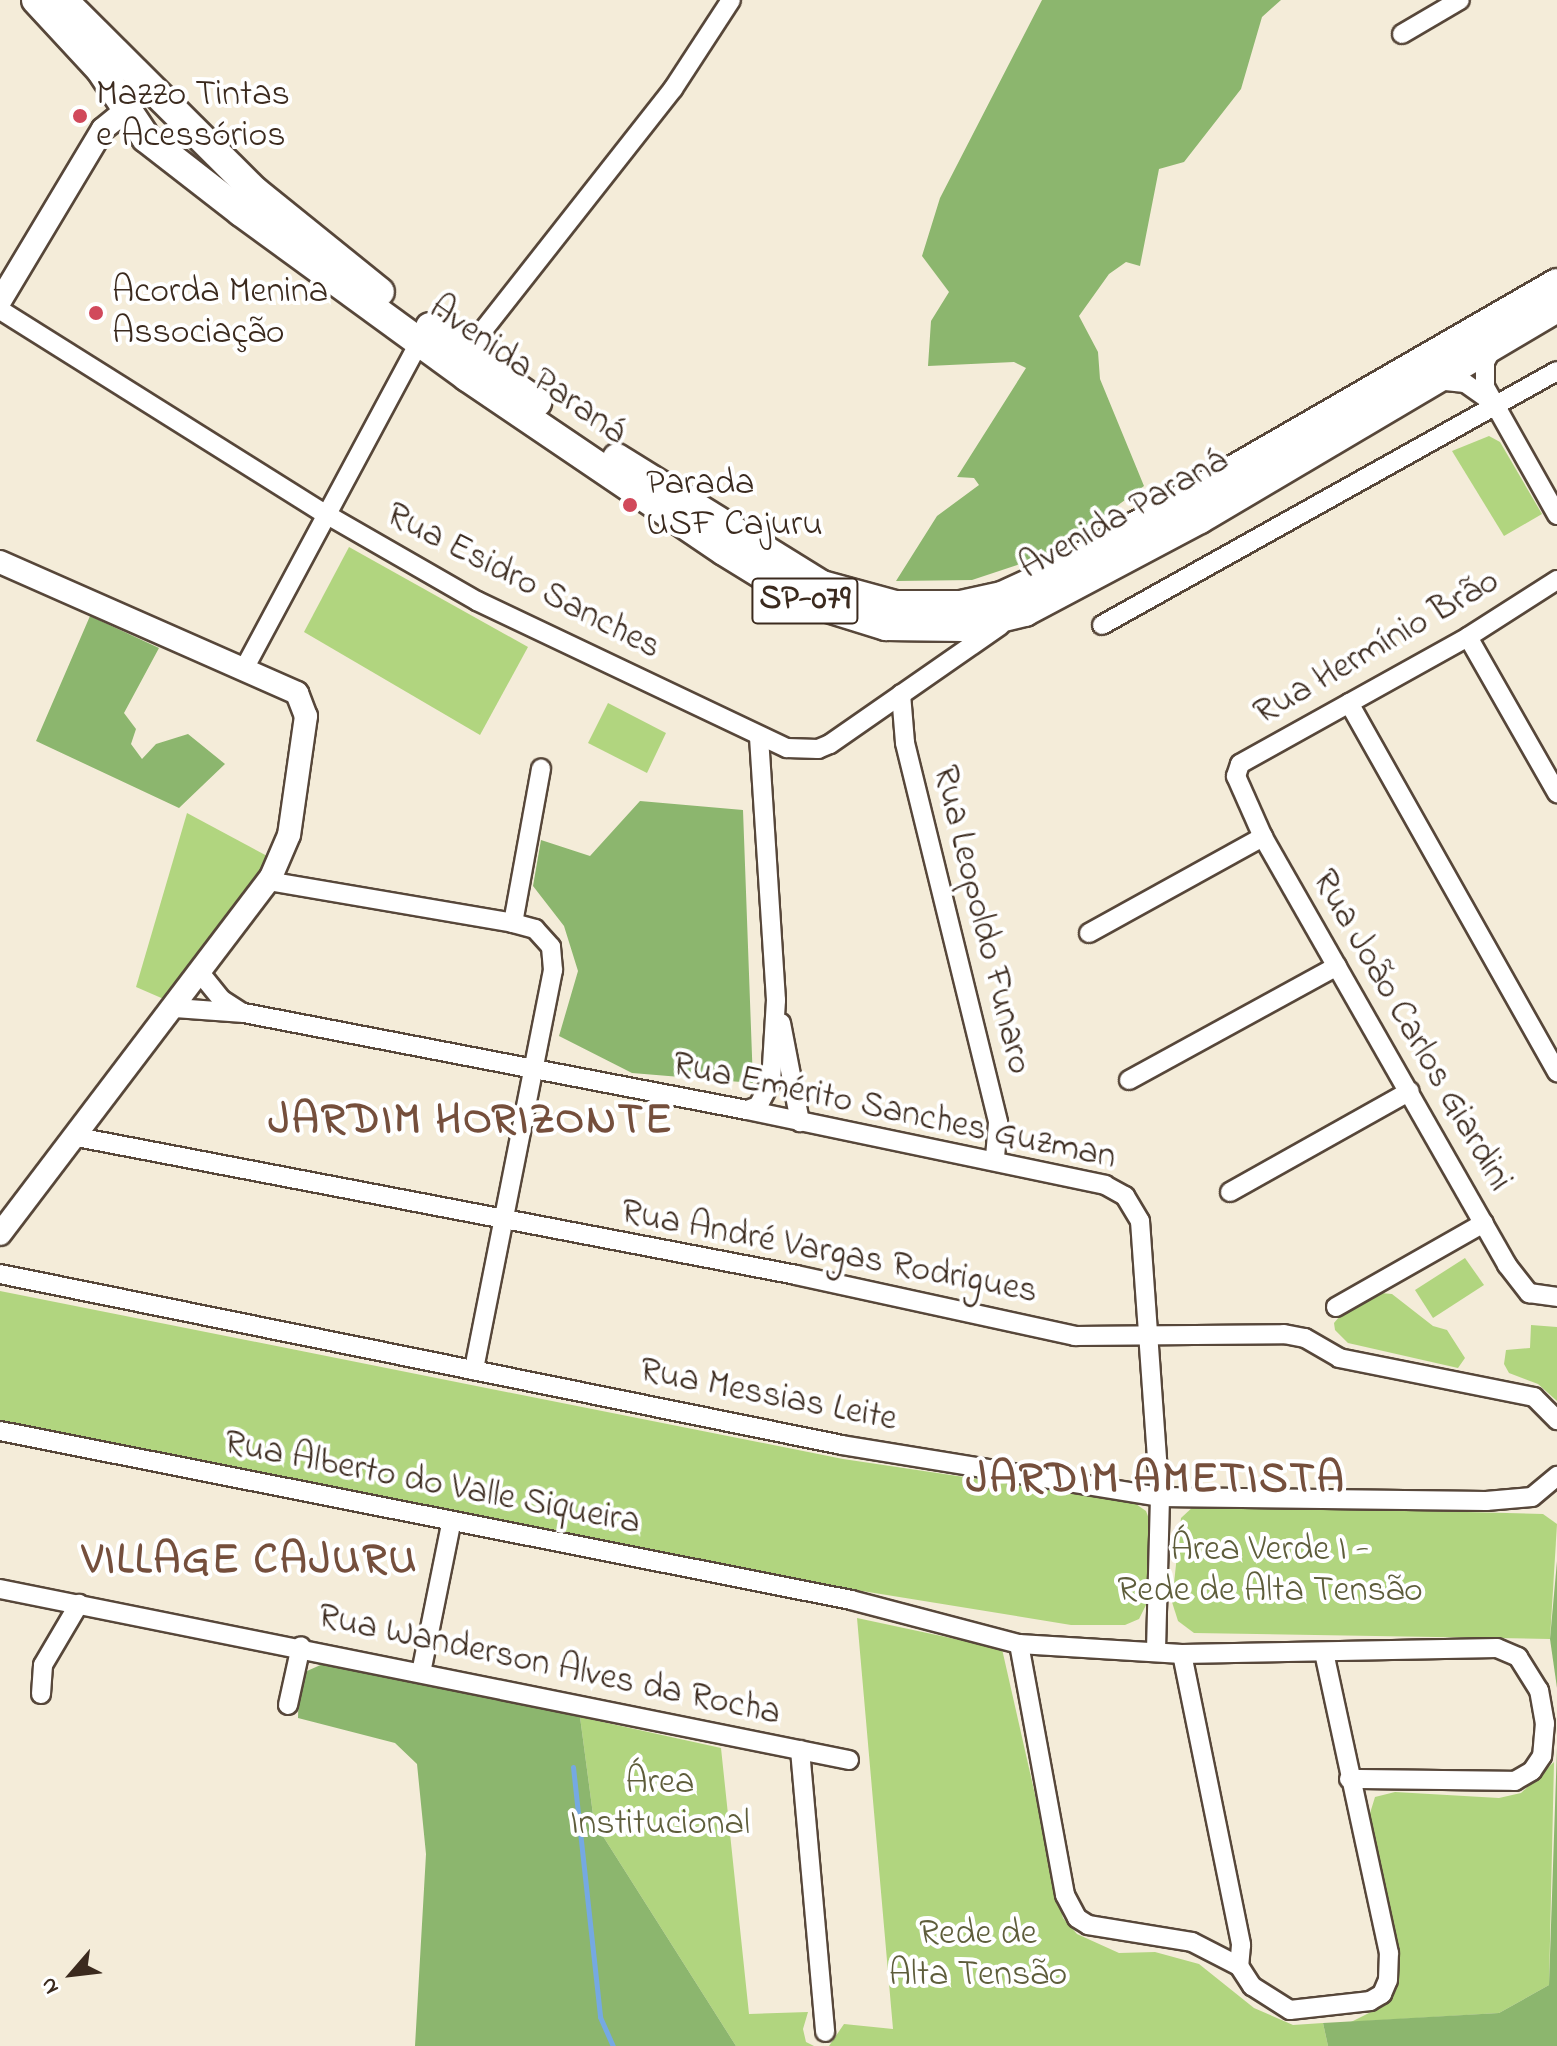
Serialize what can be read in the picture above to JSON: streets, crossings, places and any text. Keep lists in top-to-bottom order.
{
  "streets": {
    "main road": ["Avenida Paraná", "SP-079"],
    "street": [
      "Rua Esidro Sanches",
      "Rua Hermínio Brão",
      "Rua Leopoldo Funaro",
      "Rua João Carlos Giardini",
      "Rua Emérito Sanches Guzman",
      "Rua André Vargas Rodrigues",
      "Rua Messias Leite",
      "Rua Alberto do Valle Siqueira",
      "Rua Wanderson Alves da Rocha"
    ]
  },
  "crossings": [
    ["Avenida Paraná", "Rua Esidro Sanches"],
    ["Rua Esidro Sanches", "Rua Leopoldo Funaro"],
    ["Rua Hermínio Brão", "Rua João Carlos Giardini"],
    ["Rua Leopoldo Funaro", "Rua Emérito Sanches Guzman"],
    ["Rua Emérito Sanches Guzman", "Rua André Vargas Rodrigues"],
    ["Rua Emérito Sanches Guzman", "Rua Messias Leite"],
    ["Rua Emérito Sanches Guzman", "Rua Alberto do Valle Siqueira"]
  ],
  "districts": ["JARDIM HORIZONTE", "JARDIM AMETISTA", "VILLAGE CAJURU"],
  "parks": ["Área Verde I - Rede de Alta Tensão", "Área Institucional", "Rede de Alta Tensão"],
  "places": ["Mazzo Tintas e Acessórios", "Acorda Menina Associação", "Parada USF Cajuru"],
  "north": "bottom left"
}
